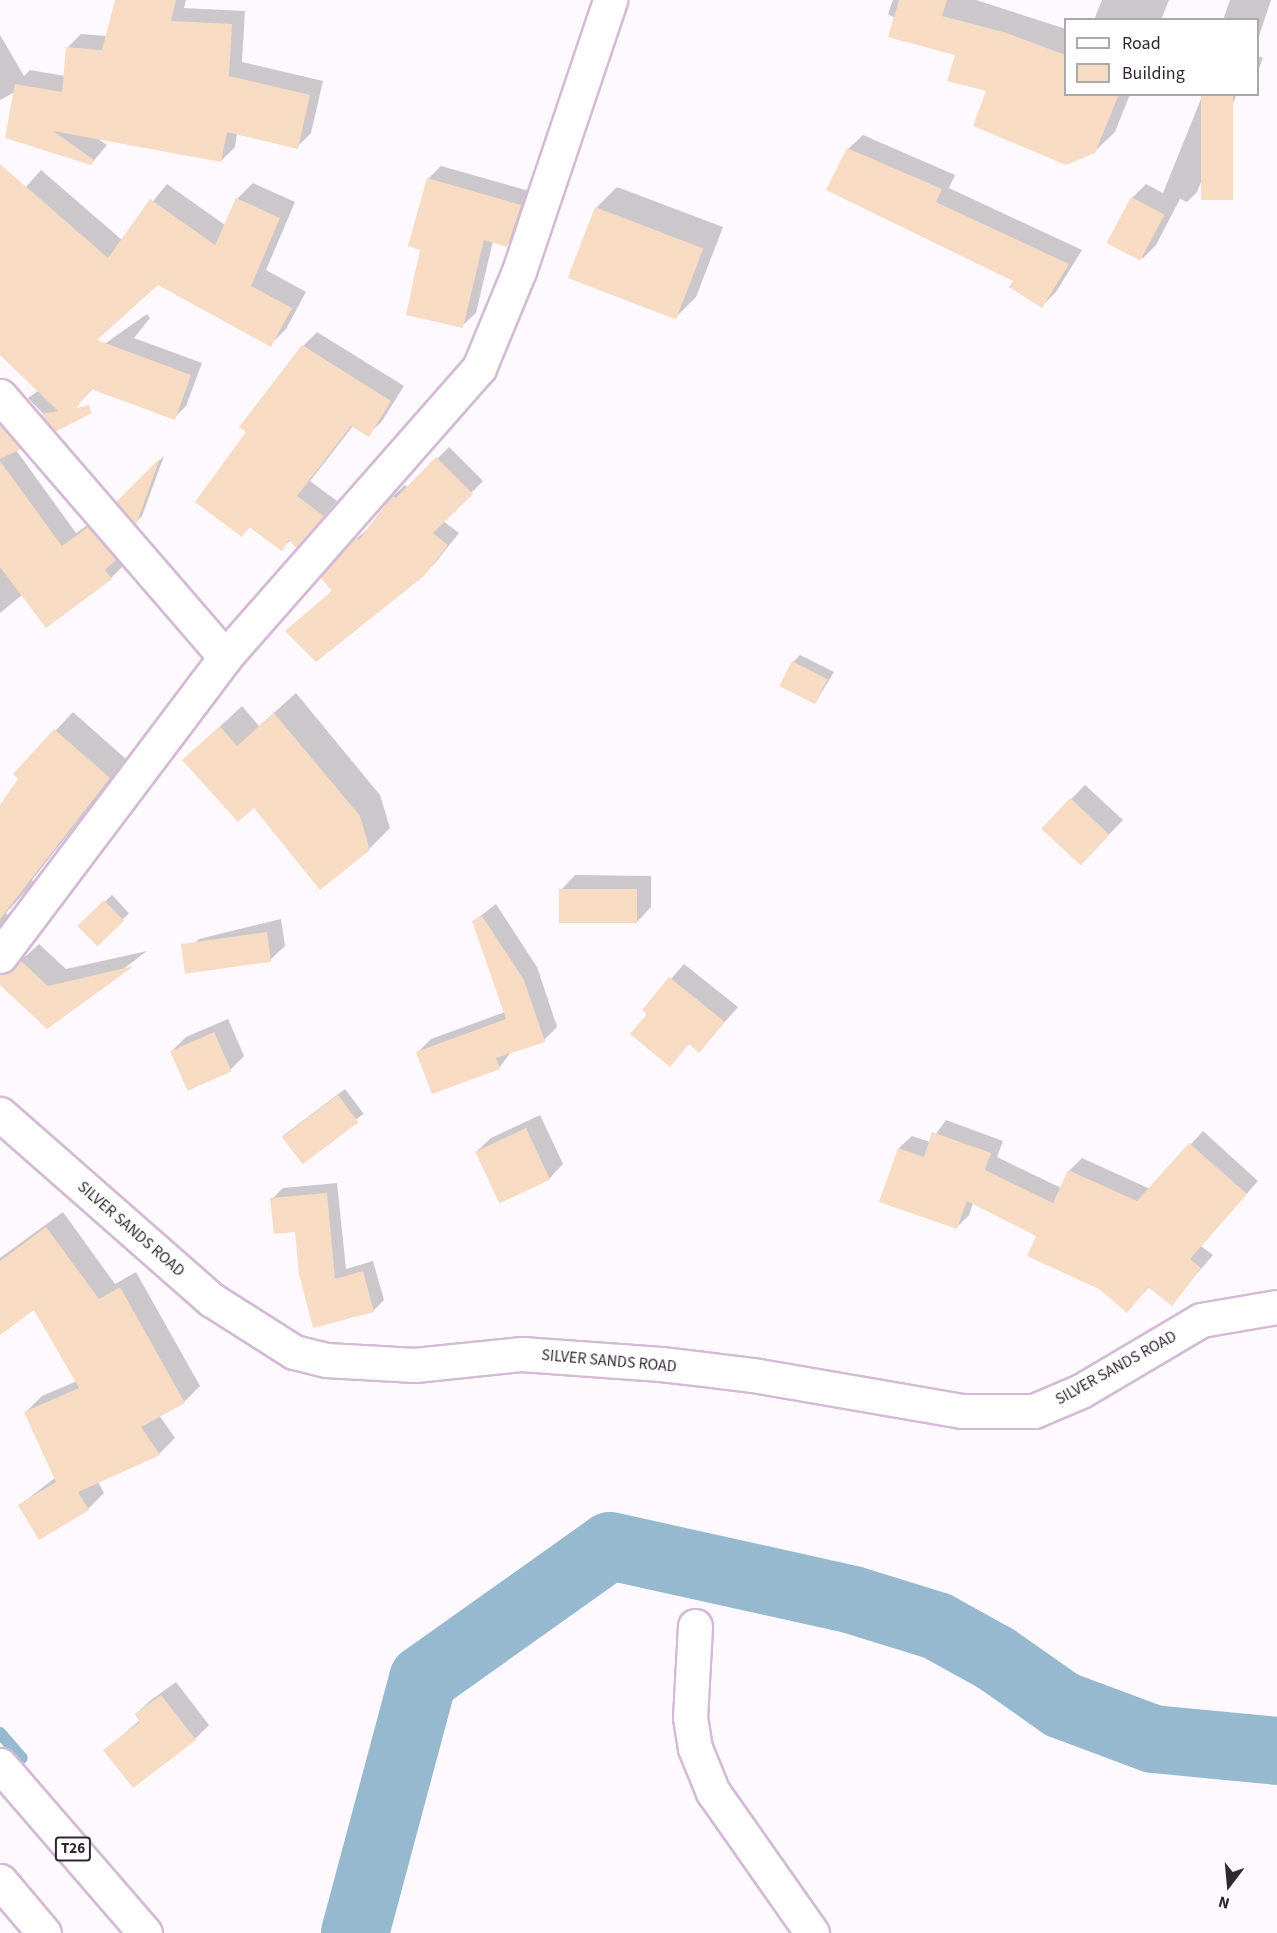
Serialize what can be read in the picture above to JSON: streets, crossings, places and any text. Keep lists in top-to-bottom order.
{
  "streets": {
    "main road": ["SILVER SANDS ROAD", "T26"]
  },
  "legend": ["Road", "Building"],
  "north": "bottom"
}
